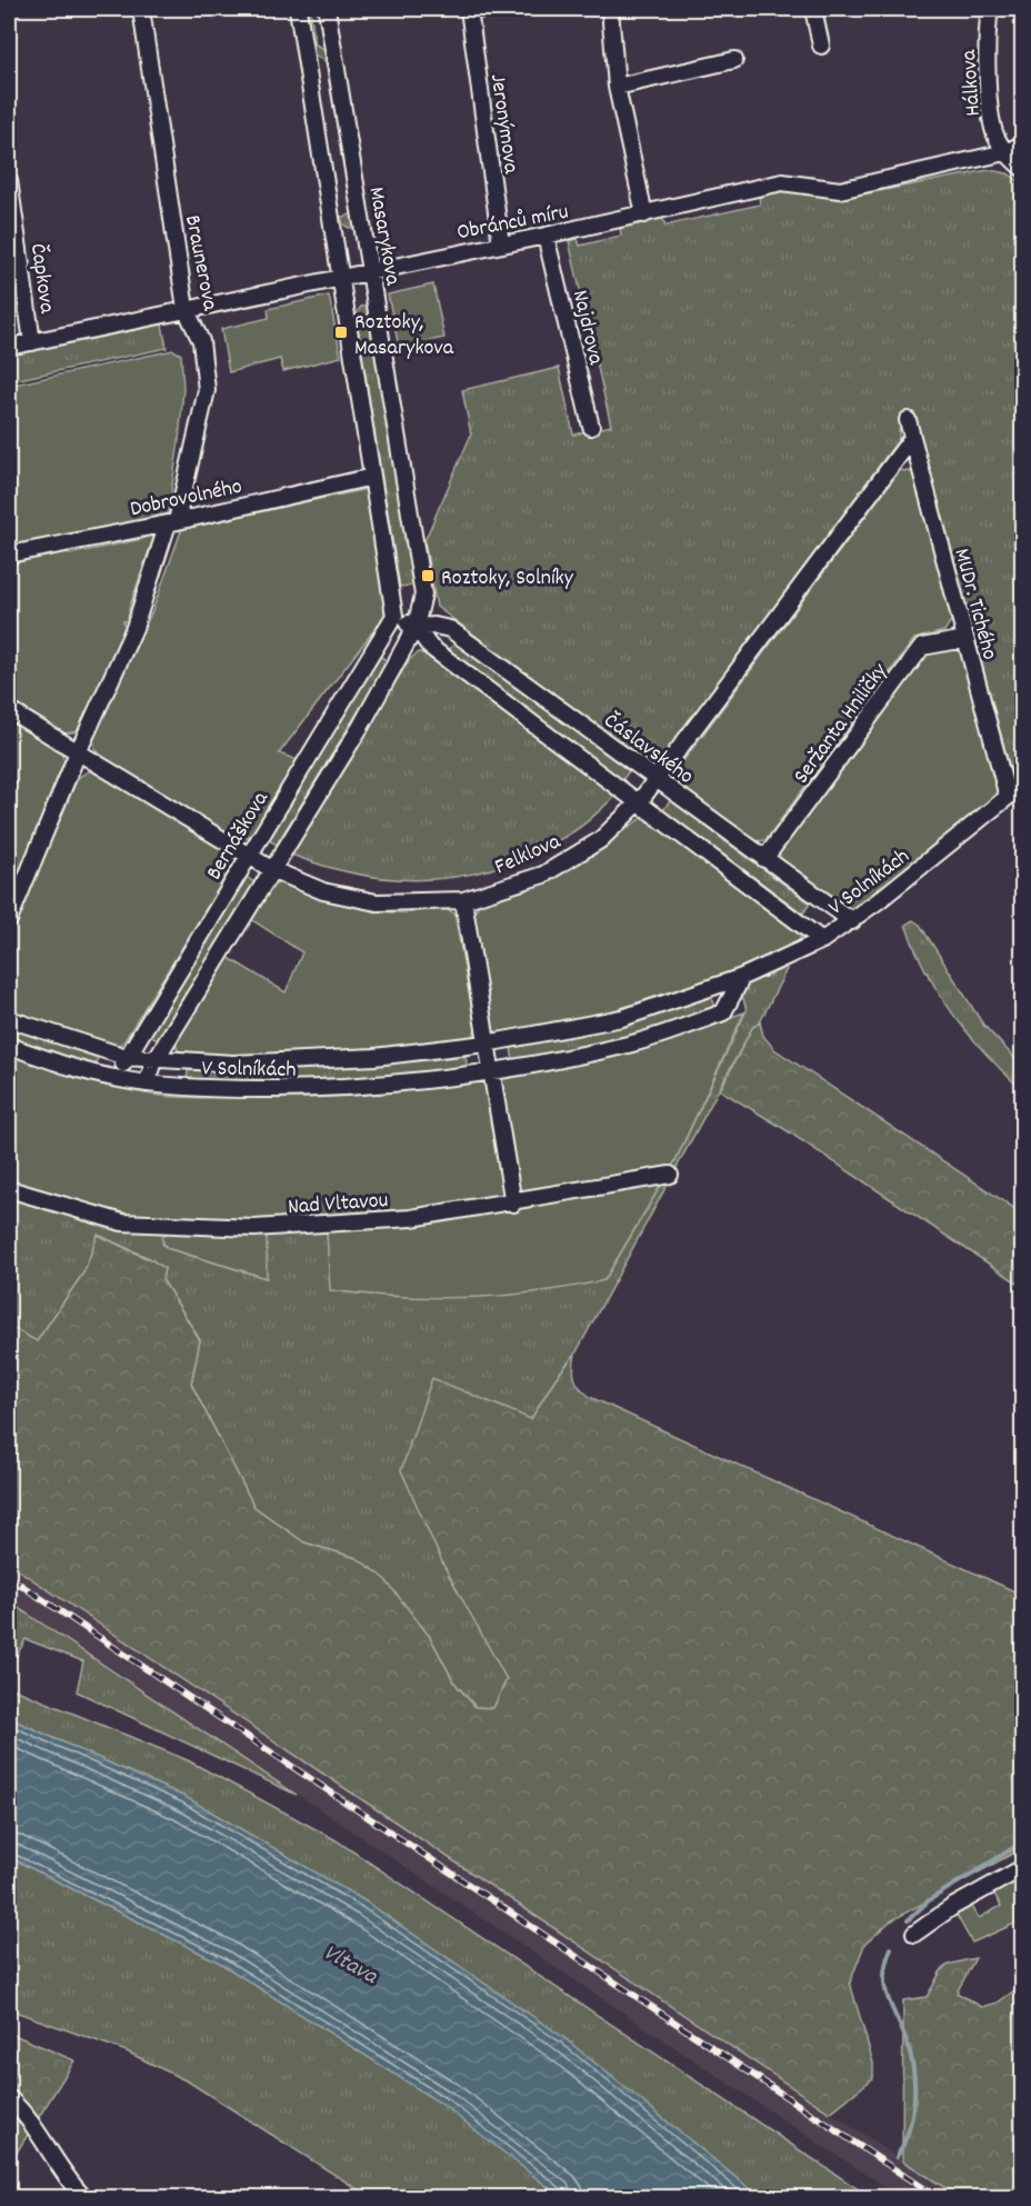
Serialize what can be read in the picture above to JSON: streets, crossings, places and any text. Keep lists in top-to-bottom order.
{
  "streets": {
    "street": [
      "Hálkova",
      "Jeronýmova",
      "Obránců míru",
      "Masarykova",
      "Braunerova",
      "Čapkova",
      "Najdrova",
      "Dobrovolného",
      "MUDr. Tichého",
      "Seržanta Hniličky",
      "Čáslavského",
      "Bernáškova",
      "Felklova",
      "V Solníkách",
      "Nad Vltavou"
    ]
  },
  "crossings": [
    ["Hálkova", "Obránců míru"],
    ["Jeronýmova", "Obránců míru"],
    ["Obránců míru", "Masarykova"],
    ["Obránců míru", "Braunerova"],
    ["Obránců míru", "Čapkova"],
    ["Obránců míru", "Najdrova"],
    ["Masarykova", "Čáslavského"],
    ["Braunerova", "Dobrovolného"],
    ["Braunerova", "Felklova"],
    ["MUDr. Tichého", "Seržanta Hniličky"],
    ["MUDr. Tichého", "Felklova"],
    ["MUDr. Tichého", "V Solníkách"],
    ["Seržanta Hniličky", "Čáslavského"],
    ["Čáslavského", "Bernáškova"],
    ["Čáslavského", "Felklova"],
    ["Čáslavského", "V Solníkách"],
    ["Bernáškova", "Felklova"],
    ["Bernáškova", "V Solníkách"]
  ],
  "water": ["Vltava"],
  "places": {
    "transit": ["Roztoky, Masarykova", "Roztoky, Solníky"]
  }
}
